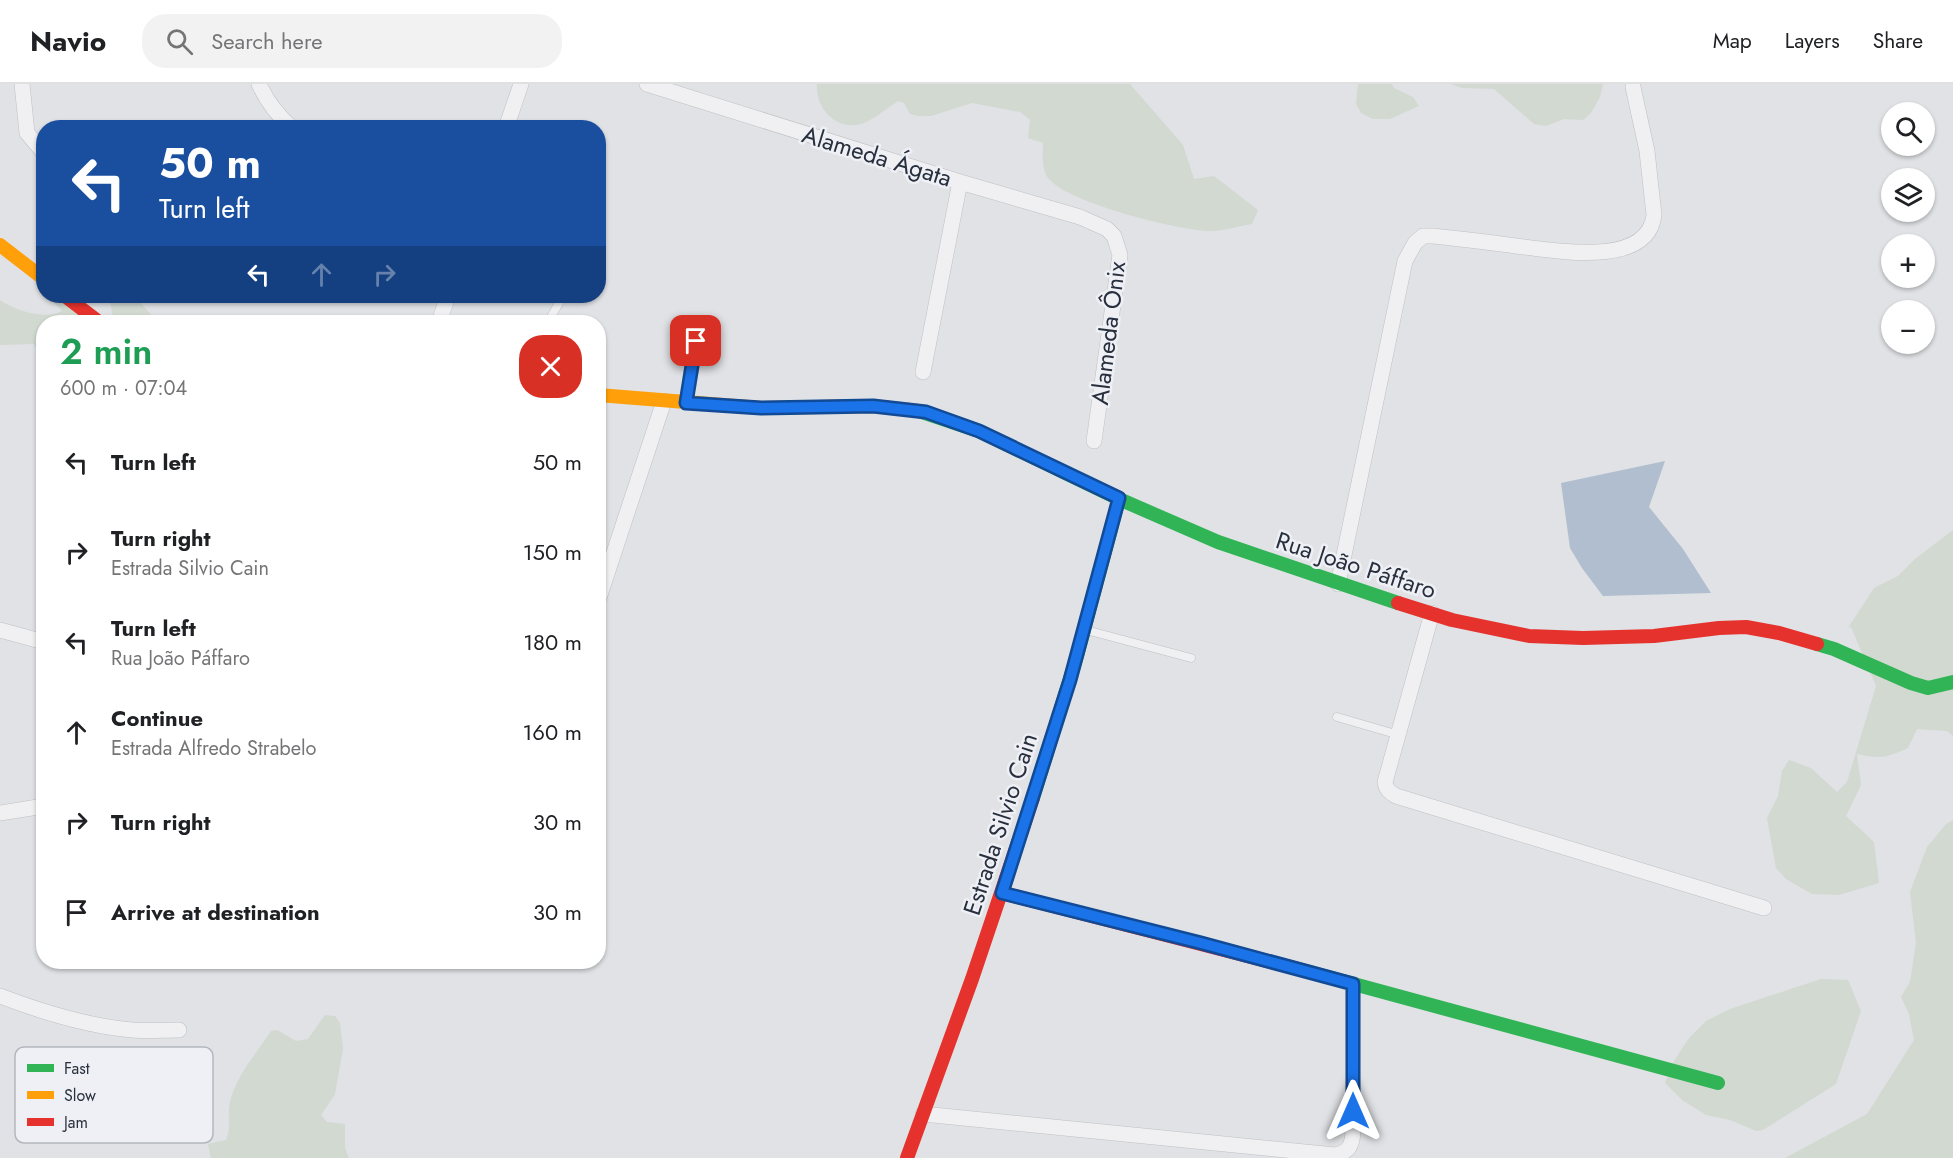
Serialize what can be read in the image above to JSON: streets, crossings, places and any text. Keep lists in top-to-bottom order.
{
  "streets": {
    "street": [
      "Alameda Ágata",
      "Alameda Ônix",
      "Rua João Páffaro",
      "Estrada Silvio Cain"
    ]
  },
  "crossings": [
    ["Alameda Ágata", "Alameda Ônix"],
    ["Rua João Páffaro", "Estrada Silvio Cain"]
  ],
  "legend": ["Fast", "Slow", "Jam"],
  "page": {
    "header": "Navio",
    "search": "Search here",
    "nav": ["Map", "Layers", "Share"],
    "map_buttons": ["+", "−"],
    "turn": ["50 m", "Turn left"],
    "heading": ["2 min", "600 m · 07:04"],
    "list": [
      {
        "name": "Turn left",
        "value": "50 m"
      },
      {
        "name": "Turn right",
        "note": "Estrada Silvio Cain",
        "value": "150 m"
      },
      {
        "name": "Turn left",
        "note": "Rua João Páffaro",
        "value": "180 m"
      },
      {
        "name": "Continue",
        "note": "Estrada Alfredo Strabelo",
        "value": "160 m"
      },
      {
        "name": "Turn right",
        "value": "30 m"
      },
      {
        "name": "Arrive at destination",
        "value": "30 m"
      }
    ]
  }
}
